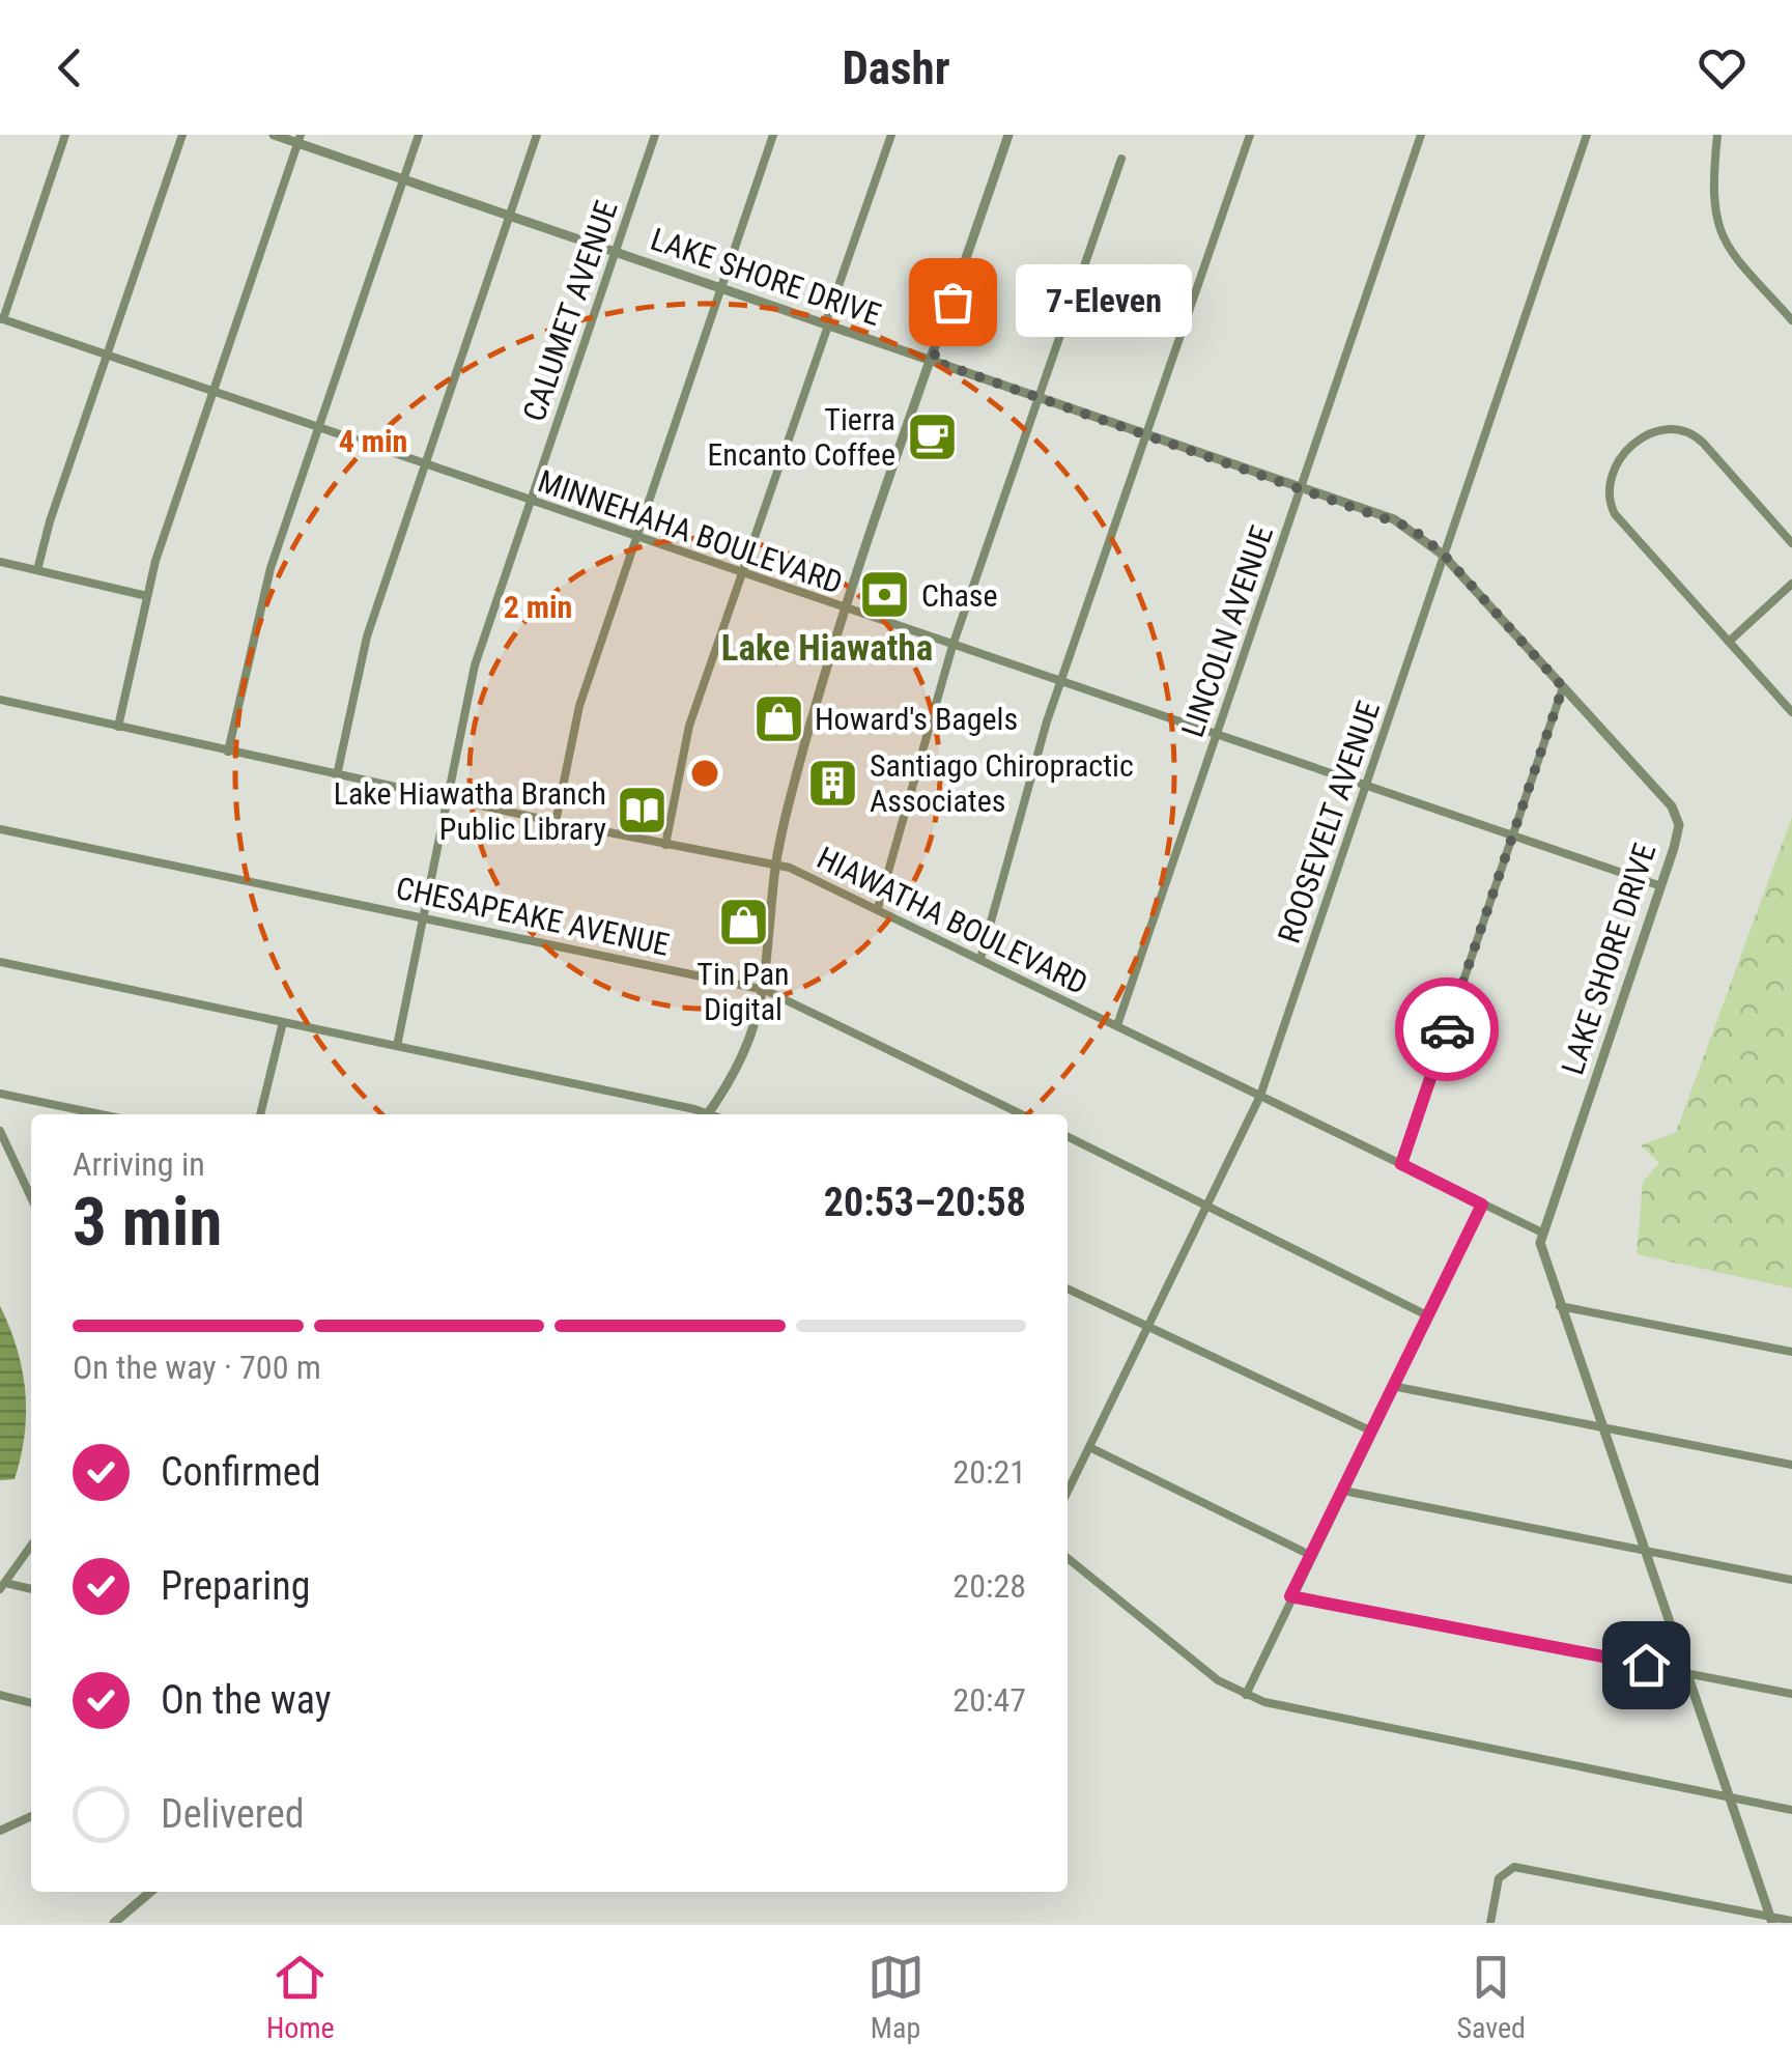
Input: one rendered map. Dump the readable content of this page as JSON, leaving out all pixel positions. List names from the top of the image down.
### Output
{
  "streets": {
    "street": [
      "LAKE SHORE DRIVE",
      "CALUMET AVENUE",
      "MINNEHAHA BOULEVARD",
      "LINCOLN AVENUE",
      "ROOSEVELT AVENUE",
      "CHESAPEAKE AVENUE",
      "HIAWATHA BOULEVARD"
    ]
  },
  "crossings": [
    ["LAKE SHORE DRIVE", "CALUMET AVENUE"],
    ["LAKE SHORE DRIVE", "MINNEHAHA BOULEVARD"],
    ["LAKE SHORE DRIVE", "LINCOLN AVENUE"],
    ["LAKE SHORE DRIVE", "ROOSEVELT AVENUE"],
    ["LAKE SHORE DRIVE", "HIAWATHA BOULEVARD"],
    ["CALUMET AVENUE", "MINNEHAHA BOULEVARD"],
    ["CALUMET AVENUE", "CHESAPEAKE AVENUE"],
    ["CALUMET AVENUE", "HIAWATHA BOULEVARD"],
    ["MINNEHAHA BOULEVARD", "LINCOLN AVENUE"],
    ["MINNEHAHA BOULEVARD", "ROOSEVELT AVENUE"],
    ["LINCOLN AVENUE", "HIAWATHA BOULEVARD"],
    ["ROOSEVELT AVENUE", "HIAWATHA BOULEVARD"]
  ],
  "districts": ["Lake Hiawatha"],
  "places": {
    "other": ["7-Eleven"],
    "cafe": ["Tierra Encanto Coffee"],
    "bank": ["Chase"],
    "shop": ["Howard's Bagels", "Tin Pan Digital"],
    "building": ["Santiago Chiropractic Associates"],
    "library": ["Lake Hiawatha Branch Public Library"]
  },
  "page": {
    "header": "Dashr",
    "bubble": "7-Eleven",
    "heading": ["3 min", "Arriving in", "20:53–20:58"],
    "bar": "On the way · 700 m",
    "list": [
      ["Confirmed", "20:21"],
      ["Preparing", "20:28"],
      ["On the way", "20:47"],
      "Delivered"
    ],
    "tabs": ["Home", "Map", "Saved"]
  },
  "rings": ["4 min", "2 min"]
}
